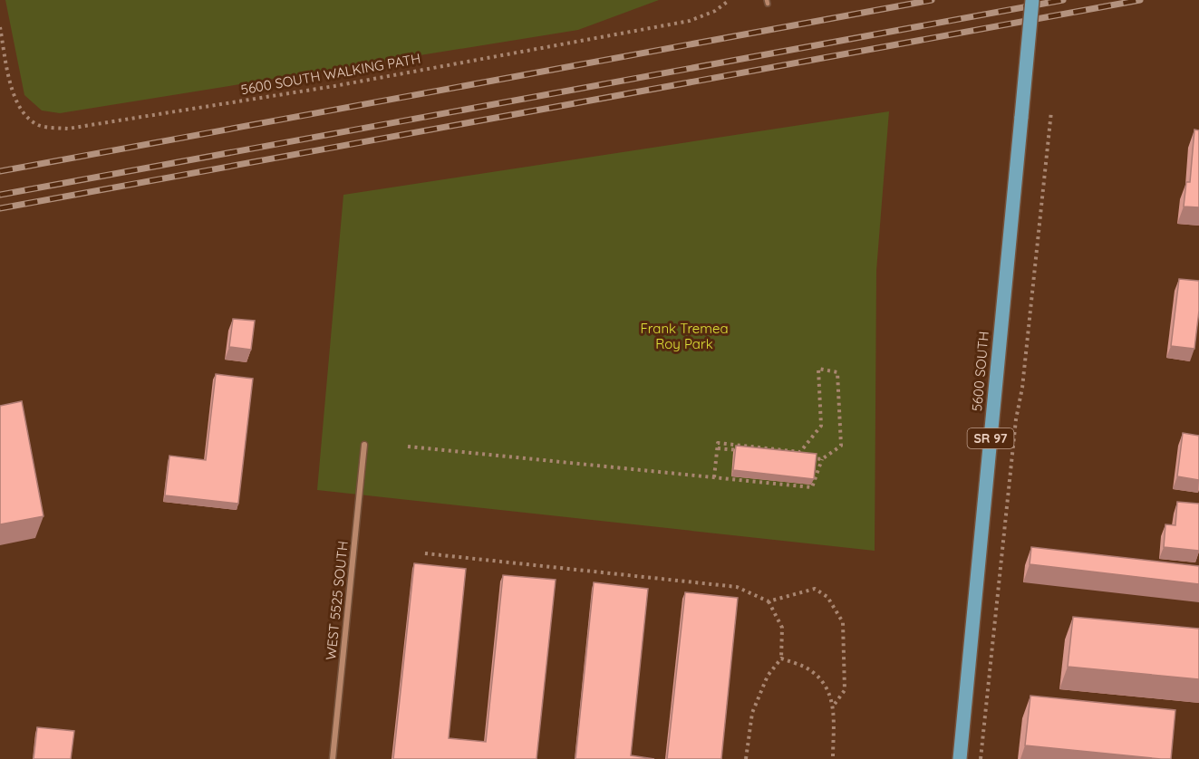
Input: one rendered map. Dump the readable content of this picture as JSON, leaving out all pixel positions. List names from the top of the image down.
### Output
{
  "streets": {
    "main road": ["5600 SOUTH", "SR 97"],
    "street": ["WEST 5525 SOUTH"],
    "path": ["5600 SOUTH WALKING PATH"]
  },
  "parks": ["Frank Tremea Roy Park"]
}
